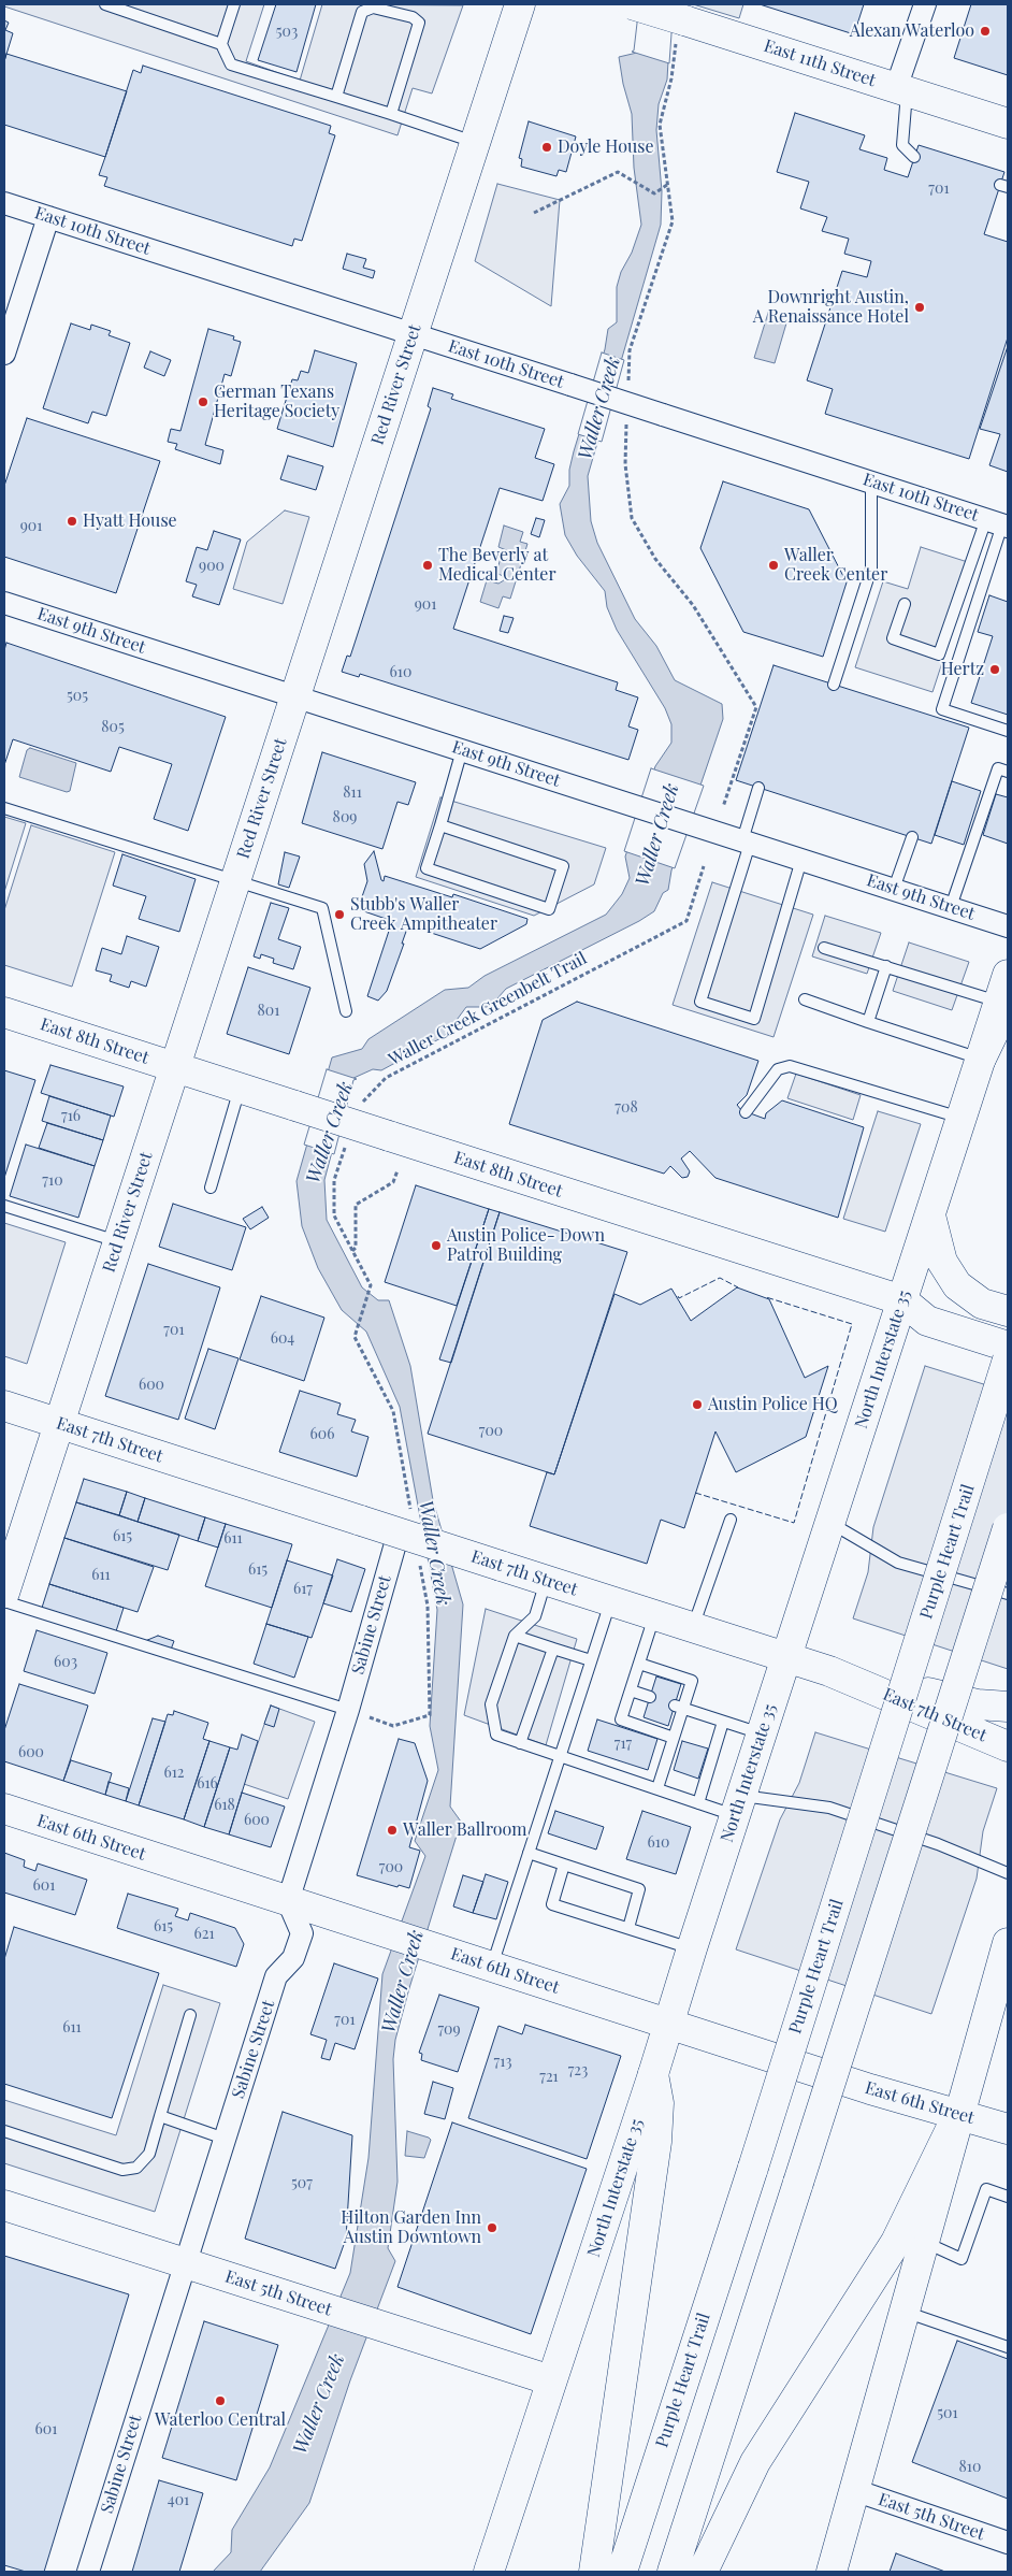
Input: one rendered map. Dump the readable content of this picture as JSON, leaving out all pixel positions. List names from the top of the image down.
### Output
{
  "streets": {
    "main road": [
      "East 11th Street",
      "Red River Street",
      "East 8th Street",
      "North Interstate 35",
      "East 7th Street",
      "Purple Heart Trail",
      "East 6th Street",
      "East 5th Street"
    ],
    "street": ["East 10th Street", "East 9th Street", "Sabine Street"],
    "path": ["Waller Creek Greenbelt Trail"]
  },
  "crossings": [
    ["East 10th Street", "Red River Street"],
    ["Red River Street", "East 9th Street"],
    ["Red River Street", "East 8th Street"],
    ["Red River Street", "East 7th Street"],
    ["East 8th Street", "North Interstate 35"],
    ["North Interstate 35", "East 7th Street"],
    ["North Interstate 35", "East 6th Street"],
    ["North Interstate 35", "East 5th Street"],
    ["East 7th Street", "Sabine Street"],
    ["Sabine Street", "East 6th Street"],
    ["Sabine Street", "East 5th Street"]
  ],
  "water": ["Waller Creek"],
  "places": [
    "Alexan Waterloo",
    "Doyle House",
    "Downright Austin, A Renaissance Hotel",
    "German Texans Heritage Society",
    "Hyatt House",
    "The Beverly at Medical Center",
    "Waller Creek Center",
    "Hertz",
    "Stubb's Waller Creek Ampitheater",
    "Austin Police- Down Patrol Building",
    "Austin Police HQ",
    "Waller Ballroom",
    "Hilton Garden Inn Austin Downtown",
    "Waterloo Central"
  ],
  "house_numbers": [
    "503",
    "701",
    "901",
    "900",
    "901",
    "610",
    "505",
    "805",
    "811",
    "809",
    "801",
    "708",
    "716",
    "710",
    "701",
    "604",
    "600",
    "700",
    "606",
    "615",
    "611",
    "615",
    "611",
    "617",
    "603",
    "717",
    "600",
    "612",
    "616",
    "618",
    "600",
    "610",
    "700",
    "601",
    "615",
    "621",
    "701",
    "611",
    "709",
    "713",
    "723",
    "721",
    "507",
    "501",
    "601",
    "810",
    "401"
  ]
}
